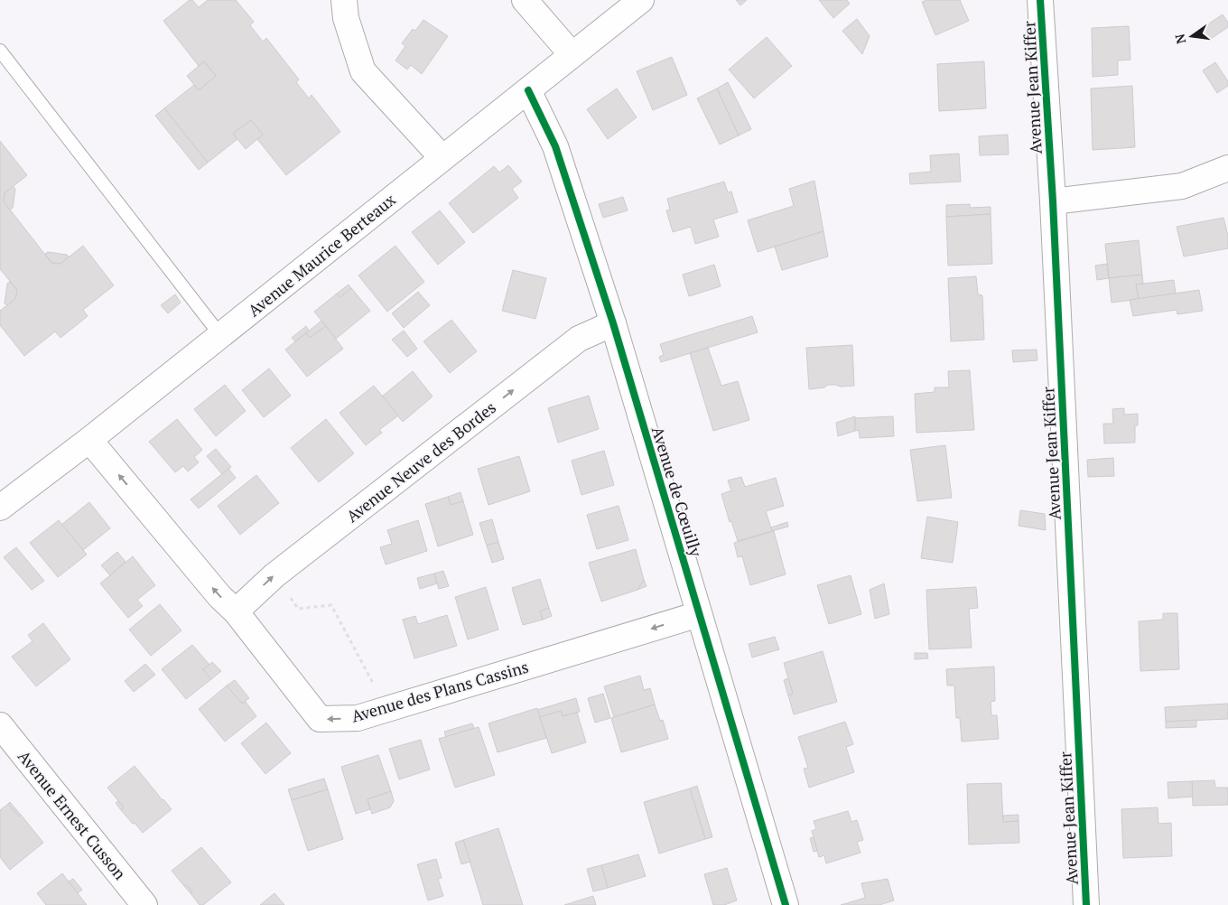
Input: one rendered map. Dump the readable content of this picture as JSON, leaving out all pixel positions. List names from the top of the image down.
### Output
{
  "streets": {
    "street": [
      "Avenue Jean Kiffer",
      "Avenue Maurice Berteaux",
      "Avenue Neuve des Bordes",
      "Avenue de Cœuilly",
      "Avenue des Plans Cassins",
      "Avenue Ernest Cusson"
    ]
  },
  "crossings": [
    ["Avenue Maurice Berteaux", "Avenue de Cœuilly"],
    ["Avenue Maurice Berteaux", "Avenue des Plans Cassins"],
    ["Avenue Neuve des Bordes", "Avenue de Cœuilly"],
    ["Avenue Neuve des Bordes", "Avenue des Plans Cassins"],
    ["Avenue de Cœuilly", "Avenue des Plans Cassins"]
  ],
  "one_way": ["Avenue Neuve des Bordes", "Avenue des Plans Cassins"],
  "north": "left"
}
